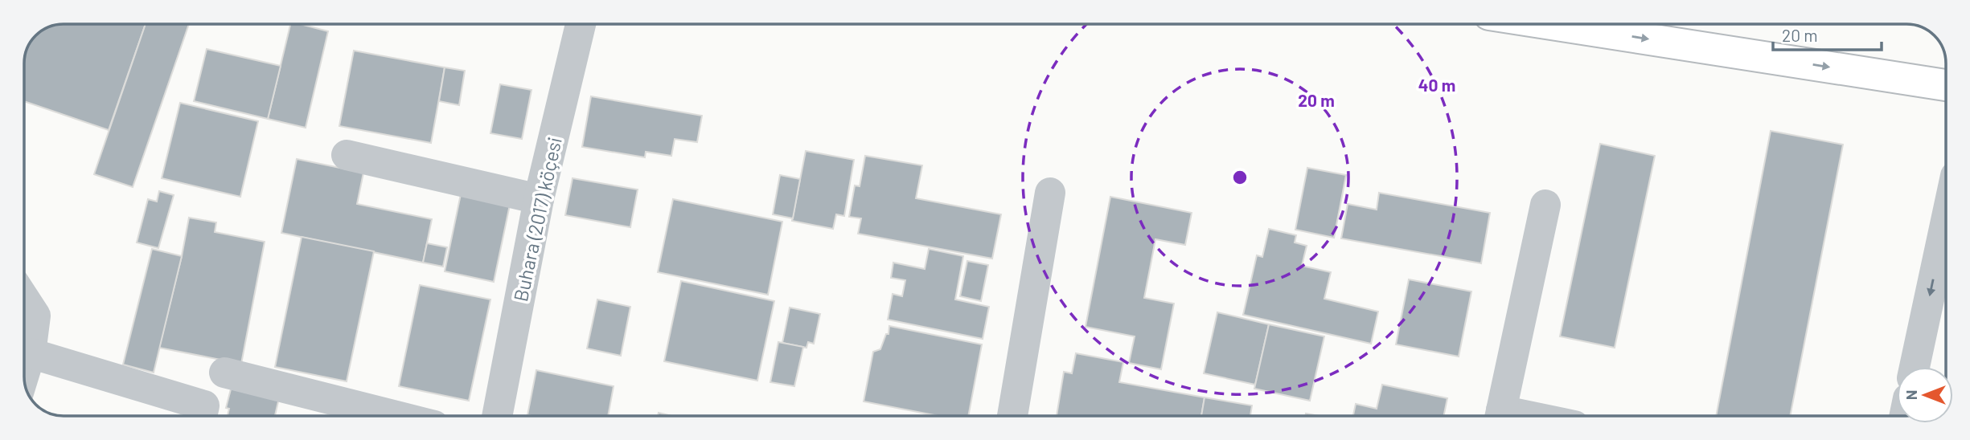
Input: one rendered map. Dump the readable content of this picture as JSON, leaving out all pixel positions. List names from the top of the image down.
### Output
{
  "streets": {
    "street": ["Buhara (2017) köçesi"]
  },
  "scale_bar": "20 m",
  "north": "left",
  "rings": ["40 m", "20 m"]
}
